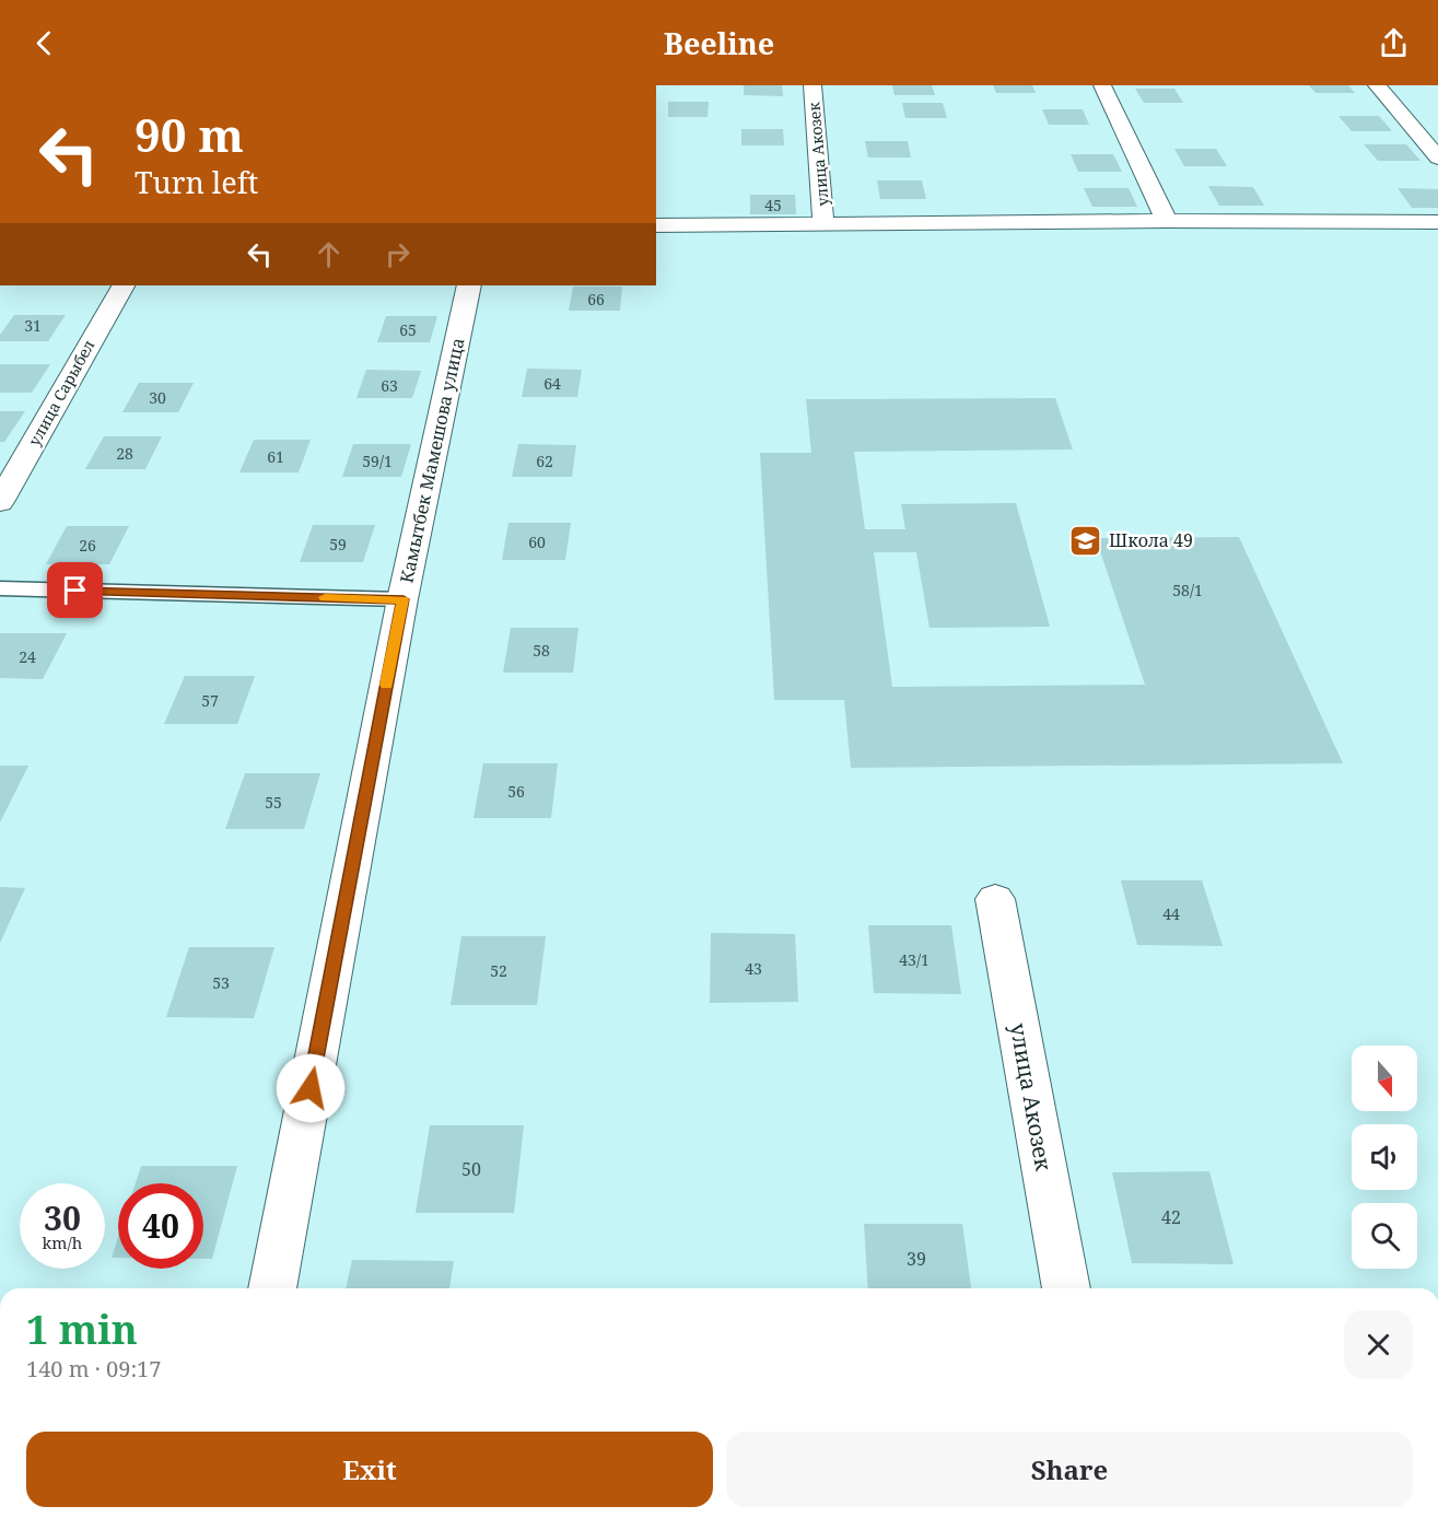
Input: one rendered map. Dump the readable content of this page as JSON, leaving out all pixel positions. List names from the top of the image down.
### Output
{
  "streets": {
    "street": ["улица Акозек", "улица Сарыбел", "Камытбек Мамешова улица"]
  },
  "places": {
    "school or university": ["Школа 49"]
  },
  "house_numbers": [
    "45",
    "66",
    "31",
    "65",
    "64",
    "63",
    "30",
    "28",
    "61",
    "59/1",
    "62",
    "60",
    "59",
    "26",
    "58/1",
    "58",
    "24",
    "57",
    "56",
    "55",
    "44",
    "43/1",
    "43",
    "52",
    "53",
    "50",
    "42",
    "39"
  ],
  "north": "bottom",
  "page": {
    "header": "Beeline",
    "turn": ["90 m", "Turn left"],
    "speed": "30 km/h",
    "limit": "40",
    "heading": ["1 min", "140 m · 09:17"],
    "buttons": ["Exit", "Share"]
  }
}
